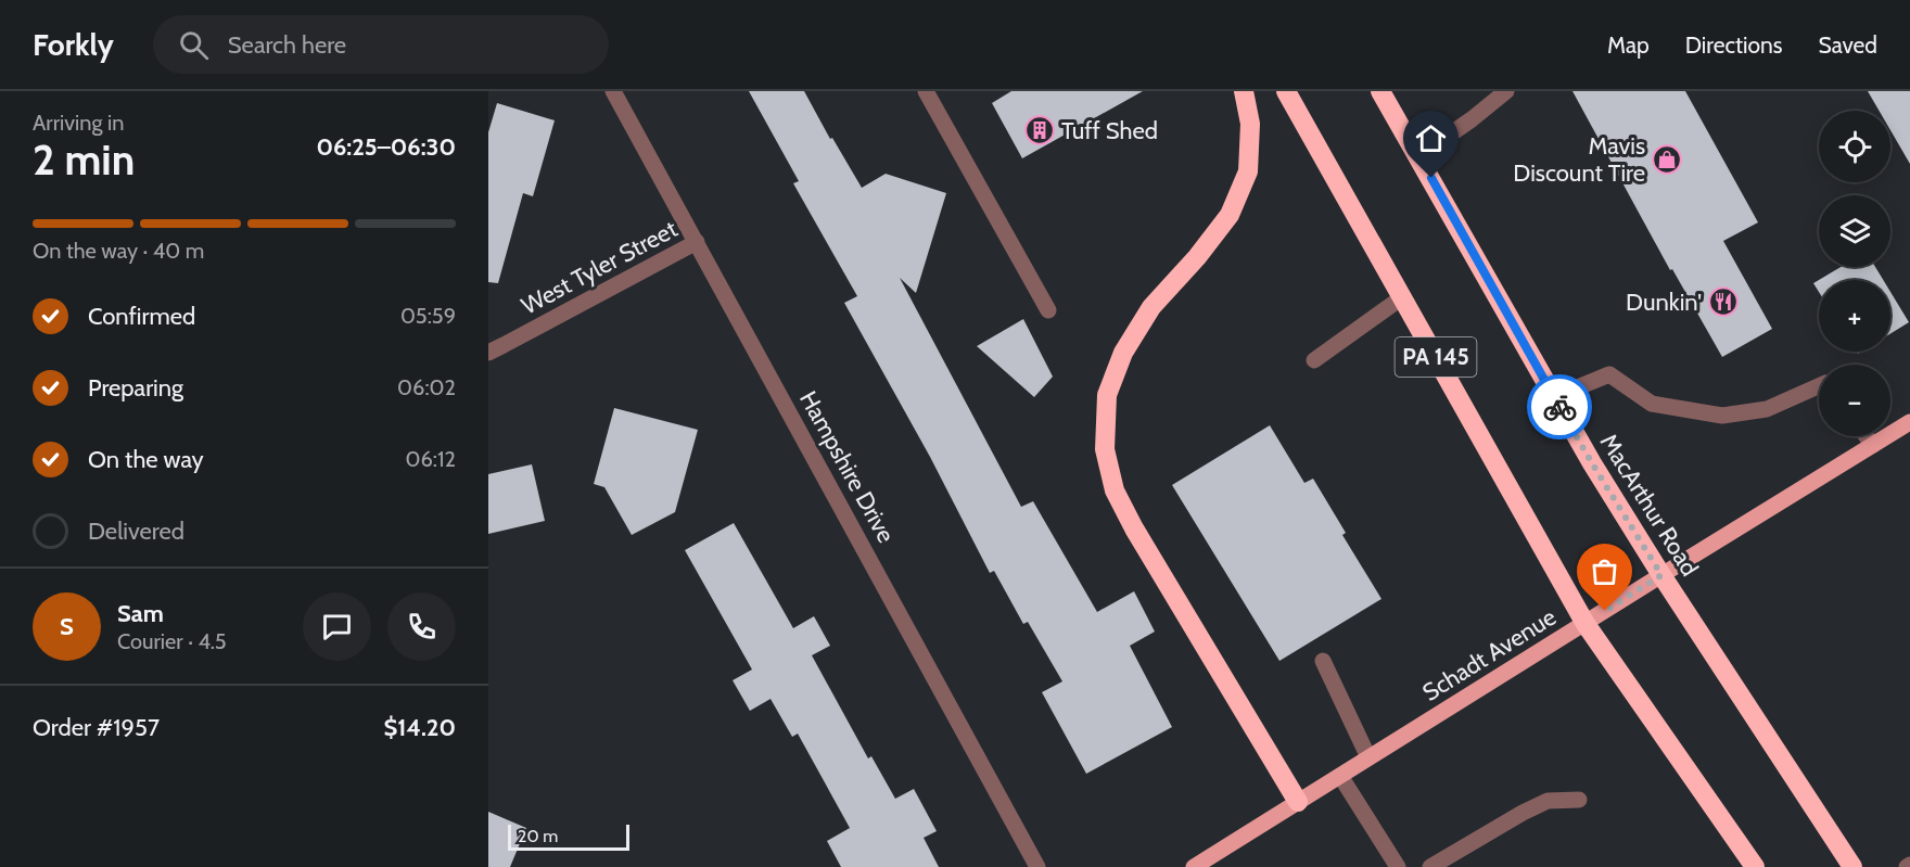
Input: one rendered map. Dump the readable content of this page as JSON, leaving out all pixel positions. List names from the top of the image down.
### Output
{
  "streets": {
    "highway": ["PA 145", "MacArthur Road"],
    "main road": ["Schadt Avenue"],
    "street": ["West Tyler Street", "Hampshire Drive"]
  },
  "crossings": [
    ["West Tyler Street", "Hampshire Drive"],
    ["PA 145", "Schadt Avenue"],
    ["MacArthur Road", "Schadt Avenue"]
  ],
  "places": {
    "building": ["Tuff Shed"],
    "shop": ["Mavis Discount Tire"],
    "restaurant": ["Dunkin'"]
  },
  "scale_bar": "20 m",
  "page": {
    "header": "Forkly",
    "search": "Search here",
    "nav": ["Map", "Directions", "Saved"],
    "heading": ["2 min", "Arriving in", "06:25–06:30"],
    "panel": [
      "Sam",
      "Courier · 4.5",
      "Order #1957",
      "$14.20"
    ],
    "map_buttons": ["+", "−"],
    "bar": "On the way · 40 m",
    "list": [
      ["Confirmed", "05:59"],
      ["Preparing", "06:02"],
      ["On the way", "06:12"],
      "Delivered"
    ],
    "round": "S",
    "scale": "20 m"
  }
}
